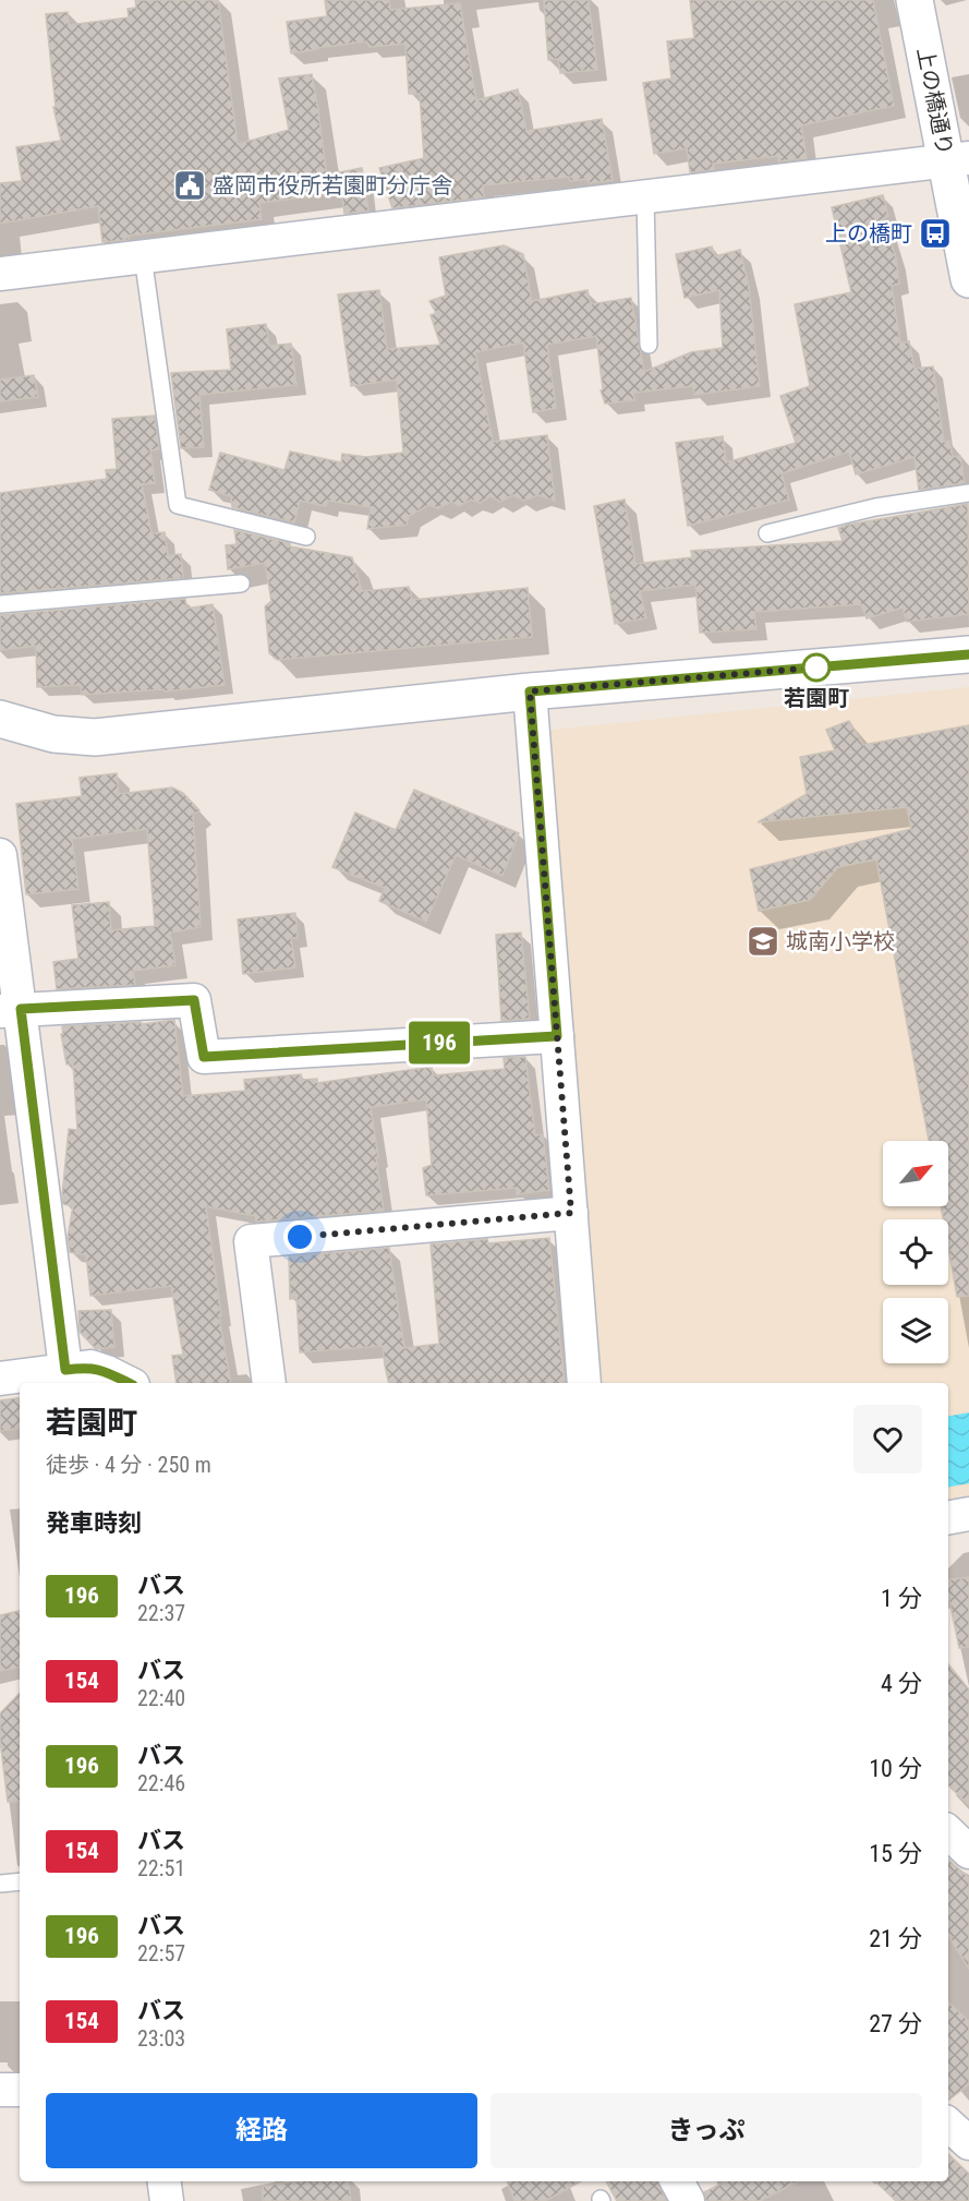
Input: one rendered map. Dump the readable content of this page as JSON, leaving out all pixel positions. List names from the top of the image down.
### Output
{
  "streets": {
    "street": ["上の橋通り"]
  },
  "places": {
    "public building": ["盛岡市役所若園町分庁舎"],
    "bus stop": ["上の橋町"],
    "other": ["若園町"],
    "school or university": ["城南小学校"]
  },
  "lines": ["bus line 196"],
  "north": "top right",
  "page": {
    "on_map": "196",
    "heading": [
      ["若園町", "徒歩 · 4 分 · 250 m"],
      "発車時刻"
    ],
    "list": [
      {
        "mark": "196",
        "name": "バス",
        "note": "22:37",
        "value": "1 分"
      },
      {
        "mark": "154",
        "name": "バス",
        "note": "22:40",
        "value": "4 分"
      },
      {
        "mark": "196",
        "name": "バス",
        "note": "22:46",
        "value": "10 分"
      },
      {
        "mark": "154",
        "name": "バス",
        "note": "22:51",
        "value": "15 分"
      },
      {
        "mark": "196",
        "name": "バス",
        "note": "22:57",
        "value": "21 分"
      },
      {
        "mark": "154",
        "name": "バス",
        "note": "23:03",
        "value": "27 分"
      }
    ],
    "buttons": ["経路", "きっぷ"]
  }
}
